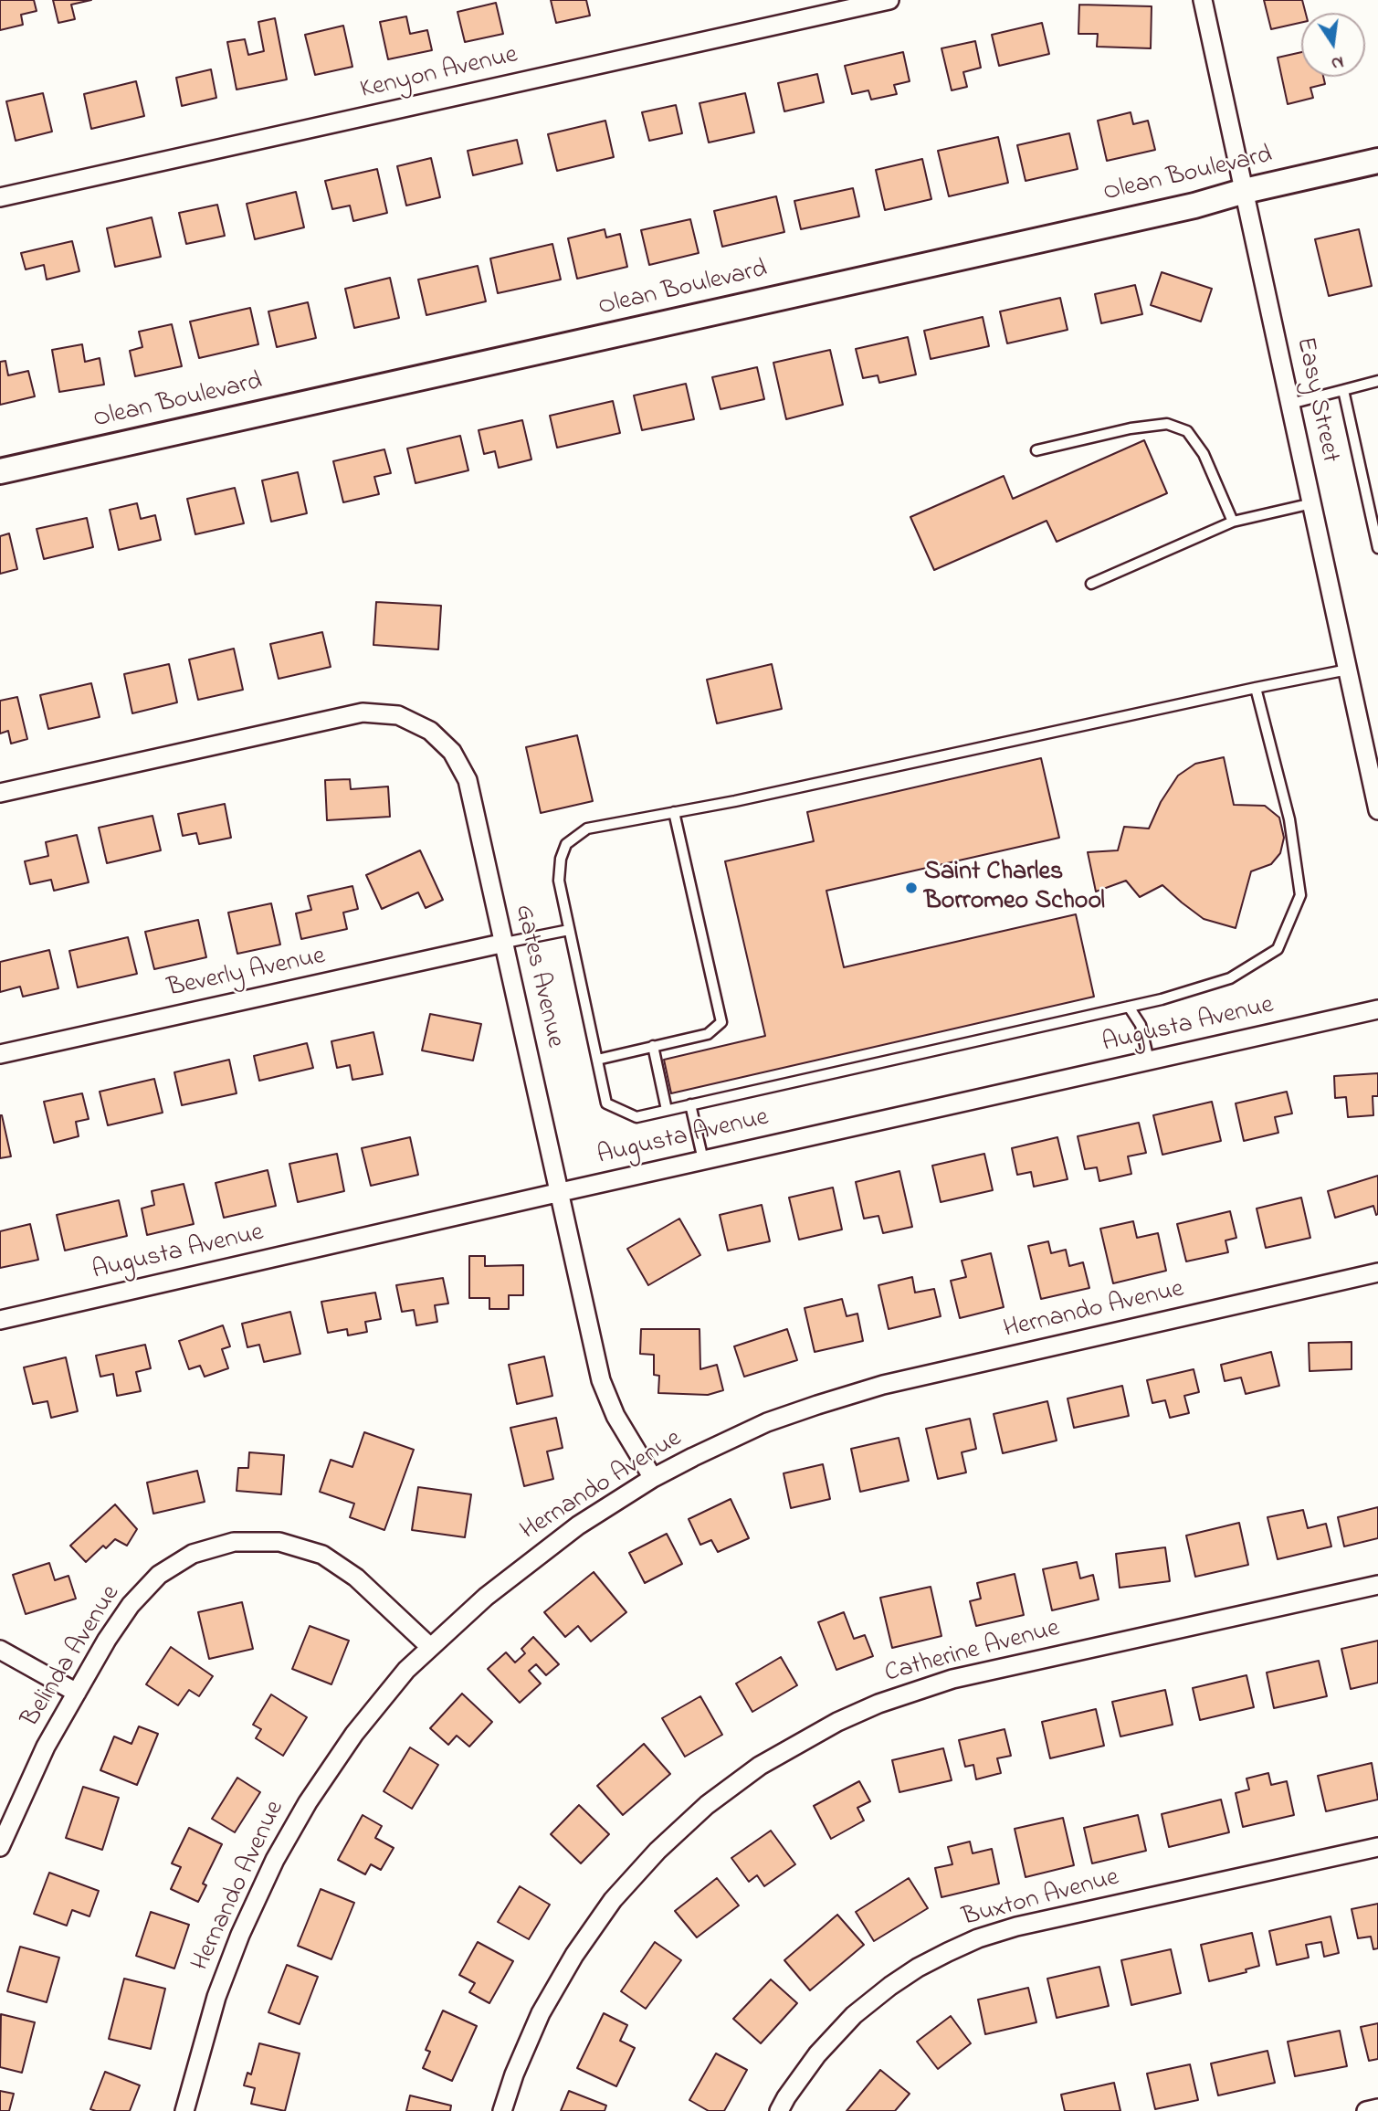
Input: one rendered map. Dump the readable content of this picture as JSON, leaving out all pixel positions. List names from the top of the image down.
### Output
{
  "streets": {
    "street": [
      "Kenyon Avenue",
      "Olean Boulevard",
      "Easy Street",
      "Beverly Avenue",
      "Gates Avenue",
      "Augusta Avenue",
      "Hernando Avenue",
      "Catherine Avenue",
      "Belinda Avenue",
      "Buxton Avenue"
    ]
  },
  "crossings": [
    ["Olean Boulevard", "Easy Street"],
    ["Beverly Avenue", "Gates Avenue"],
    ["Gates Avenue", "Augusta Avenue"],
    ["Gates Avenue", "Hernando Avenue"],
    ["Hernando Avenue", "Belinda Avenue"]
  ],
  "places": ["Saint Charles Borromeo School"],
  "north": "bottom"
}
